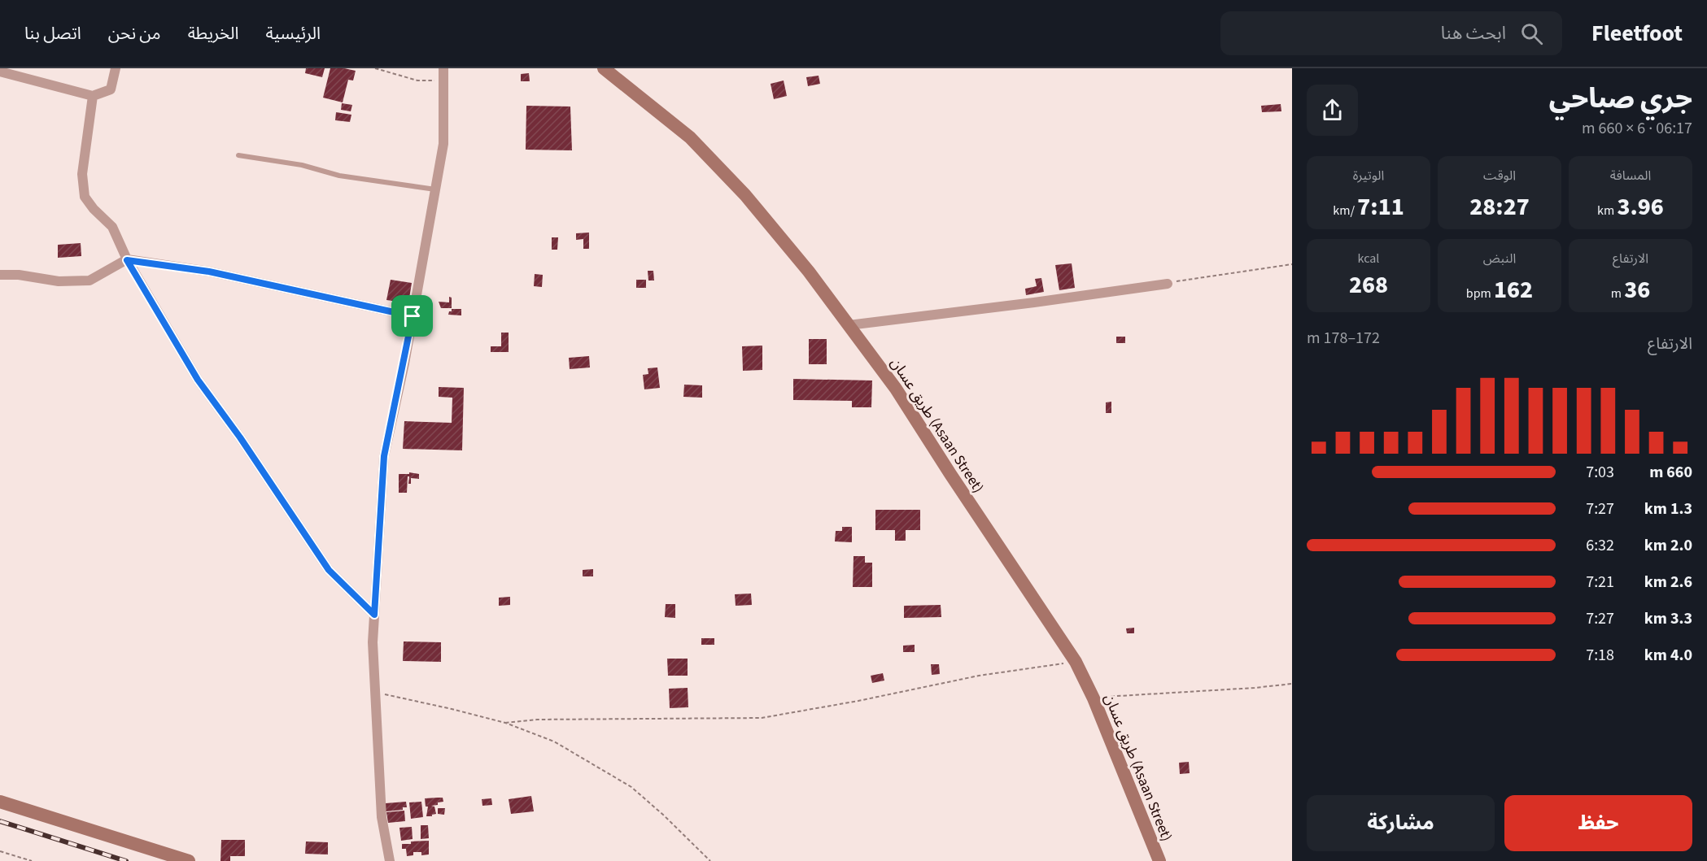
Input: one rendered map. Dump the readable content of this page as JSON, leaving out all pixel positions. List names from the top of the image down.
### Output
{
  "streets": {
    "street": ["طريق عسان (Asaan Street)"]
  },
  "page": {
    "header": "Fleetfoot",
    "search": "ابحث هنا",
    "nav": [
      "الرئيسية",
      "الخريطة",
      "من نحن",
      "اتصل بنا"
    ],
    "heading": ["جري صباحي", "06:17 · 6 × 660 m"],
    "stats": [
      ["المسافة", "3.96 km"],
      ["الوقت", "28:27"],
      ["الوتيرة", "7:11 /km"],
      ["الارتفاع", "36 m"],
      ["النبض", "162 bpm"],
      ["kcal", "268"]
    ],
    "chart": ["الارتفاع", "172–178 m"],
    "list": [
      {
        "name": "660 m",
        "note": "7:03"
      },
      {
        "name": "1.3 km",
        "note": "7:27"
      },
      {
        "name": "2.0 km",
        "note": "6:32"
      },
      {
        "name": "2.6 km",
        "note": "7:21"
      },
      {
        "name": "3.3 km",
        "note": "7:27"
      },
      {
        "name": "4.0 km",
        "note": "7:18"
      }
    ],
    "buttons": ["حفظ", "مشاركة"]
  }
}
